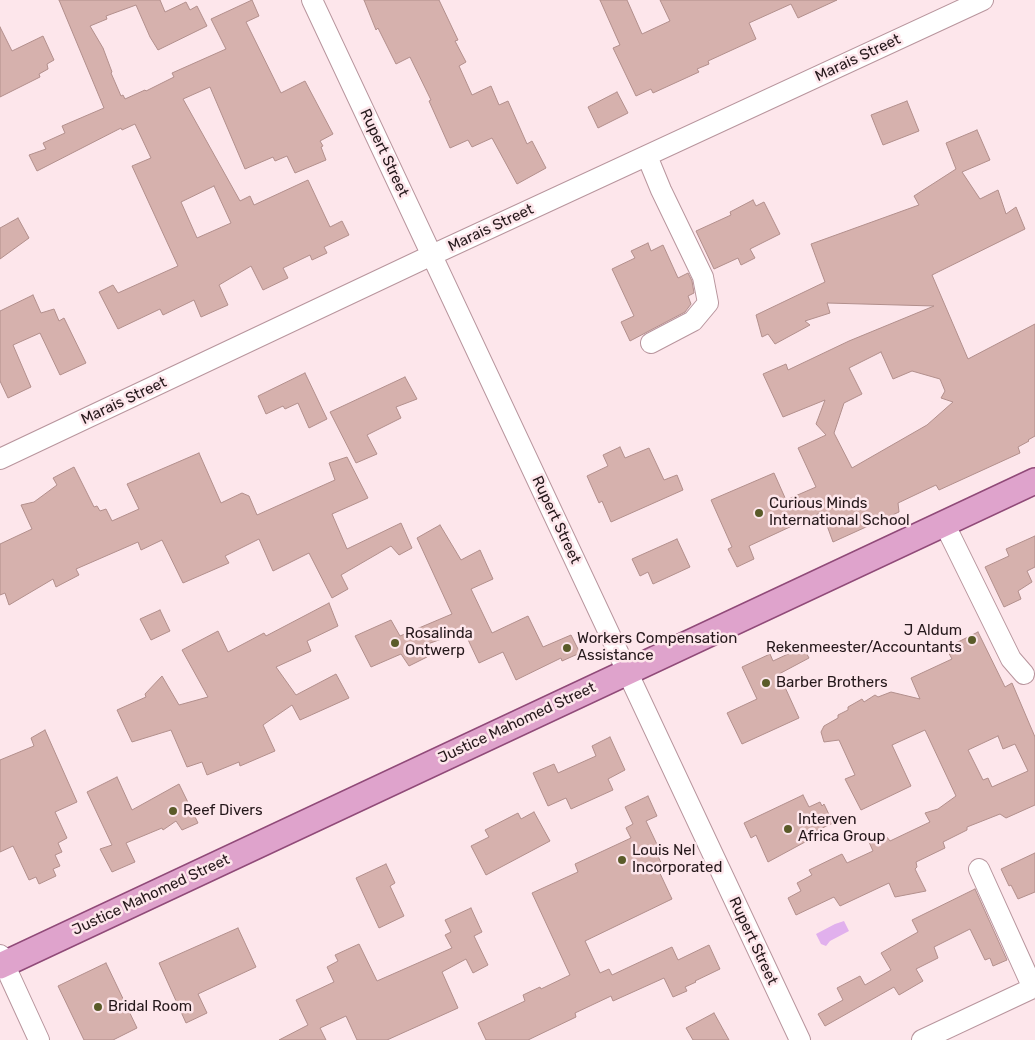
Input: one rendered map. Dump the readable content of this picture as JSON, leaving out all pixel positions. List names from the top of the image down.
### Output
{
  "streets": {
    "main road": ["Justice Mahomed Street"],
    "street": ["Marais Street", "Rupert Street"]
  },
  "crossings": [
    ["Marais Street", "Rupert Street"],
    ["Rupert Street", "Justice Mahomed Street"]
  ],
  "places": [
    "Curious Minds International School",
    "J Aldum Rekenmeester/Accountants",
    "Rosalinda Ontwerp",
    "Workers Compensation Assistance",
    "Barber Brothers",
    "Reef Divers",
    "Interven Africa Group",
    "Louis Nel Incorporated",
    "Bridal Room"
  ]
}
